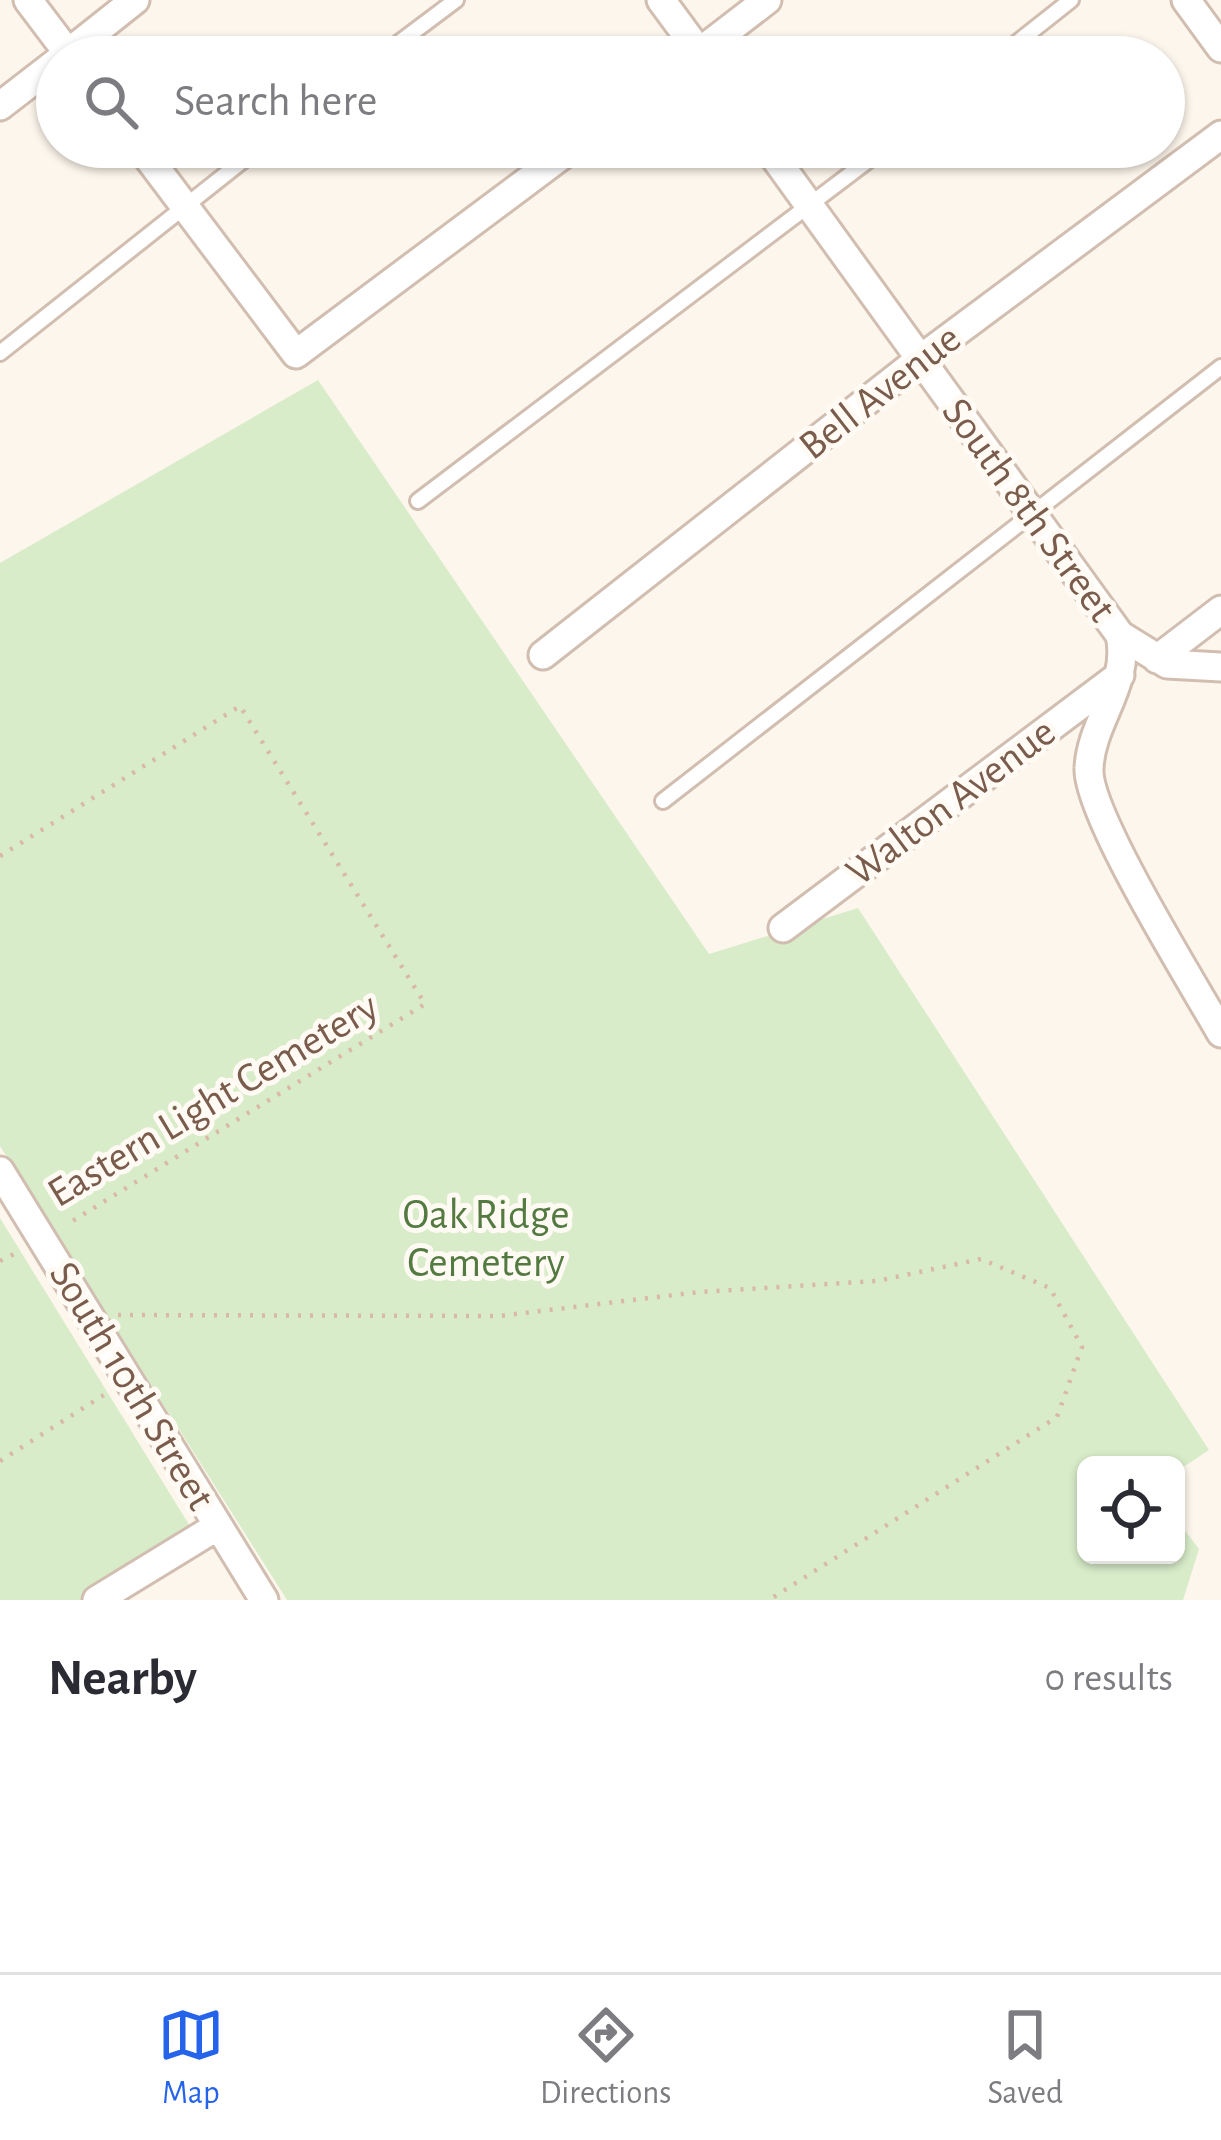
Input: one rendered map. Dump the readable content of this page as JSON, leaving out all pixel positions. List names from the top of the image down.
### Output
{
  "streets": {
    "street": [
      "Bell Avenue",
      "South 8th Street",
      "Walton Avenue",
      "South 10th Street"
    ],
    "path": ["Eastern Light Cemetery"]
  },
  "crossings": [
    ["Bell Avenue", "South 8th Street"],
    ["South 8th Street", "Walton Avenue"],
    ["Eastern Light Cemetery", "South 10th Street"]
  ],
  "parks": ["Oak Ridge Cemetery"],
  "page": {
    "search": "Search here",
    "heading": ["Nearby", "0 results"],
    "nav": ["Map", "Directions", "Saved"]
  }
}
